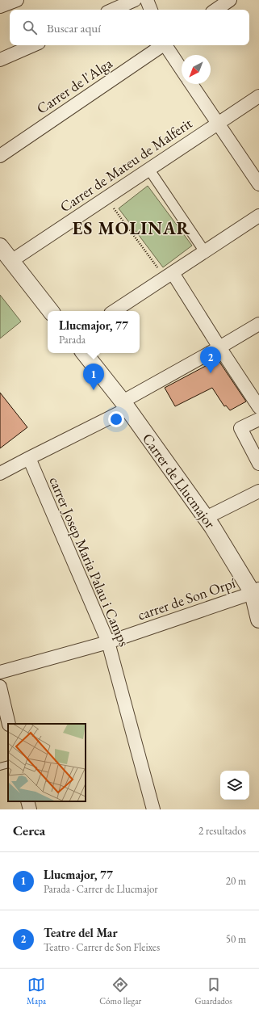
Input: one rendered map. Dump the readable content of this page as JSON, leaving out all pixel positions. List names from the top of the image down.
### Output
{
  "streets": {
    "street": [
      "Carrer de l'Alga",
      "Carrer de Mateu de Malferit",
      "Carrer de Llucmajor",
      "carrer Josep Maria Palau i Camps",
      "carrer de Son Orpí"
    ]
  },
  "crossings": [
    ["Carrer de Llucmajor", "carrer de Son Orpí"],
    ["carrer Josep Maria Palau i Camps", "carrer de Son Orpí"]
  ],
  "districts": ["ES MOLINAR"],
  "north": "bottom left",
  "page": {
    "search": "Buscar aquí",
    "popup": ["Llucmajor, 77", "Parada"],
    "pins": ["2", "1"],
    "heading": ["Cerca", "2 resultados"],
    "list": [
      {
        "mark": "1",
        "name": "Llucmajor, 77",
        "note": "Parada · Carrer de Llucmajor",
        "value": "20 m"
      },
      {
        "mark": "2",
        "name": "Teatre del Mar",
        "note": "Teatro · Carrer de Son Fleixes",
        "value": "50 m"
      }
    ],
    "nav": ["Mapa", "Cómo llegar", "Guardados"]
  }
}
